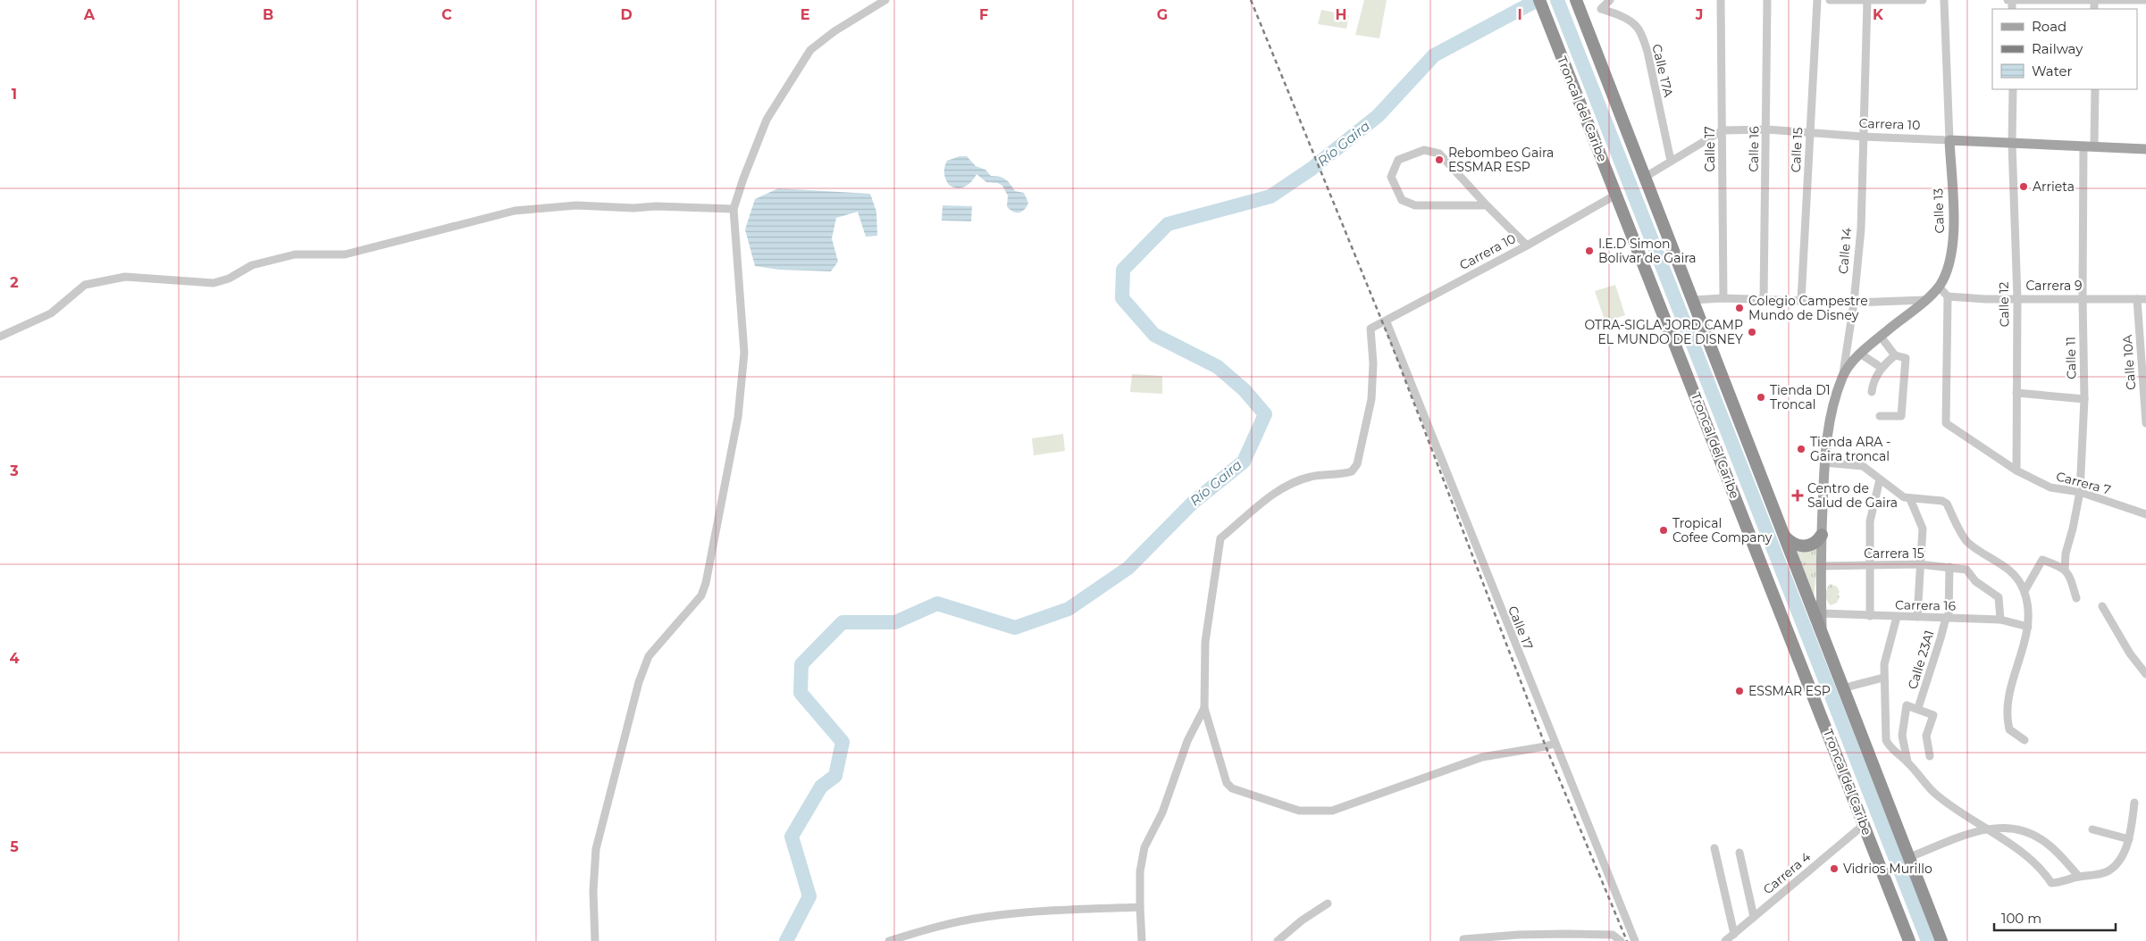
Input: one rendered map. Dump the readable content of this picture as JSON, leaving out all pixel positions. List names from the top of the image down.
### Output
{
  "streets": {
    "highway": ["Troncal del Caribe"],
    "main road": ["Carrera 10", "Calle 13", "Calle 14"],
    "street": [
      "Calle 17A",
      "Calle 17",
      "Calle 16",
      "Calle 15",
      "Carrera 9",
      "Calle 12",
      "Calle 11",
      "Calle 10A",
      "Carrera 7",
      "Carrera 15",
      "Carrera 16",
      "Calle 23A1",
      "Carrera 4"
    ]
  },
  "crossings": [
    ["Calle 17A", "Carrera 10"],
    ["Troncal del Caribe", "Carrera 10"],
    ["Troncal del Caribe", "Carrera 4"],
    ["Carrera 10", "Calle 17"],
    ["Carrera 10", "Calle 16"],
    ["Carrera 10", "Calle 15"],
    ["Carrera 10", "Calle 13"],
    ["Carrera 10", "Calle 14"],
    ["Carrera 10", "Calle 12"],
    ["Carrera 10", "Calle 11"],
    ["Calle 13", "Calle 14"],
    ["Calle 14", "Carrera 15"],
    ["Calle 14", "Carrera 16"],
    ["Carrera 9", "Calle 12"],
    ["Carrera 9", "Calle 11"],
    ["Carrera 9", "Calle 10A"],
    ["Calle 12", "Carrera 7"],
    ["Calle 11", "Carrera 7"],
    ["Carrera 15", "Carrera 16"],
    ["Carrera 15", "Calle 23A1"],
    ["Carrera 16", "Calle 23A1"]
  ],
  "water": ["Río Gaira"],
  "places": {
    "other": [
      "Rebombeo Gaira ESSMAR ESP",
      "Arrieta",
      "I.E.D Simon Bolivar de Gaira",
      "Colegio Campestre Mundo de Disney",
      "OTRA-SIGLA JORD CAMP EL MUNDO DE DISNEY",
      "Tienda D1 Troncal",
      "Tienda ARA - Gaira troncal",
      "Tropical Cofee Company",
      "ESSMAR ESP",
      "Vidrios Murillo"
    ],
    "health": ["Centro de Salud de Gaira"]
  },
  "legend": ["Road", "Railway", "Water"],
  "scale_bar": "100 m",
  "grid": {
    "columns": [
      "A",
      "B",
      "C",
      "D",
      "E",
      "F",
      "G",
      "H",
      "I",
      "J",
      "K"
    ],
    "rows": [
      "1",
      "2",
      "3",
      "4",
      "5"
    ]
  }
}
